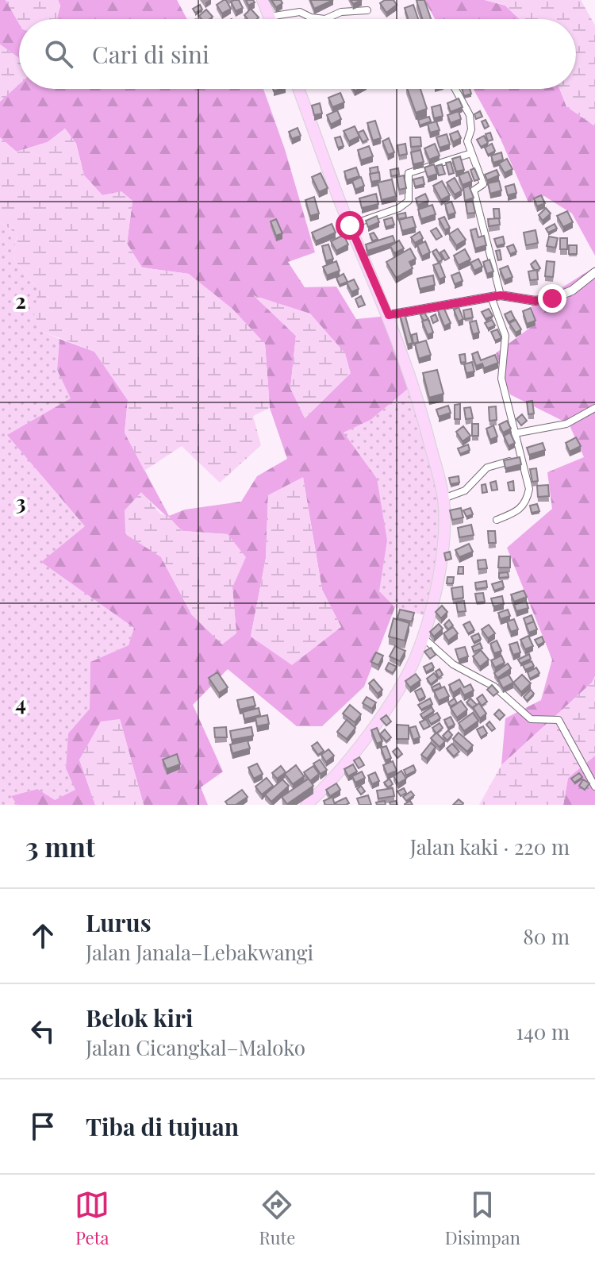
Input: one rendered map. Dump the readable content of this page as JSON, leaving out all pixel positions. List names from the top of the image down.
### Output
{
  "page": {
    "search": "Cari di sini",
    "heading": ["3 mnt", "Jalan kaki · 220 m"],
    "list": [
      ["Lurus", "Jalan Janala–Lebakwangi", "80 m"],
      ["Belok kiri", "Jalan Cicangkal–Maloko", "140 m"],
      "Tiba di tujuan"
    ],
    "nav": ["Peta", "Rute", "Disimpan"]
  },
  "grid": {
    "rows": ["2", "3", "4"]
  }
}
